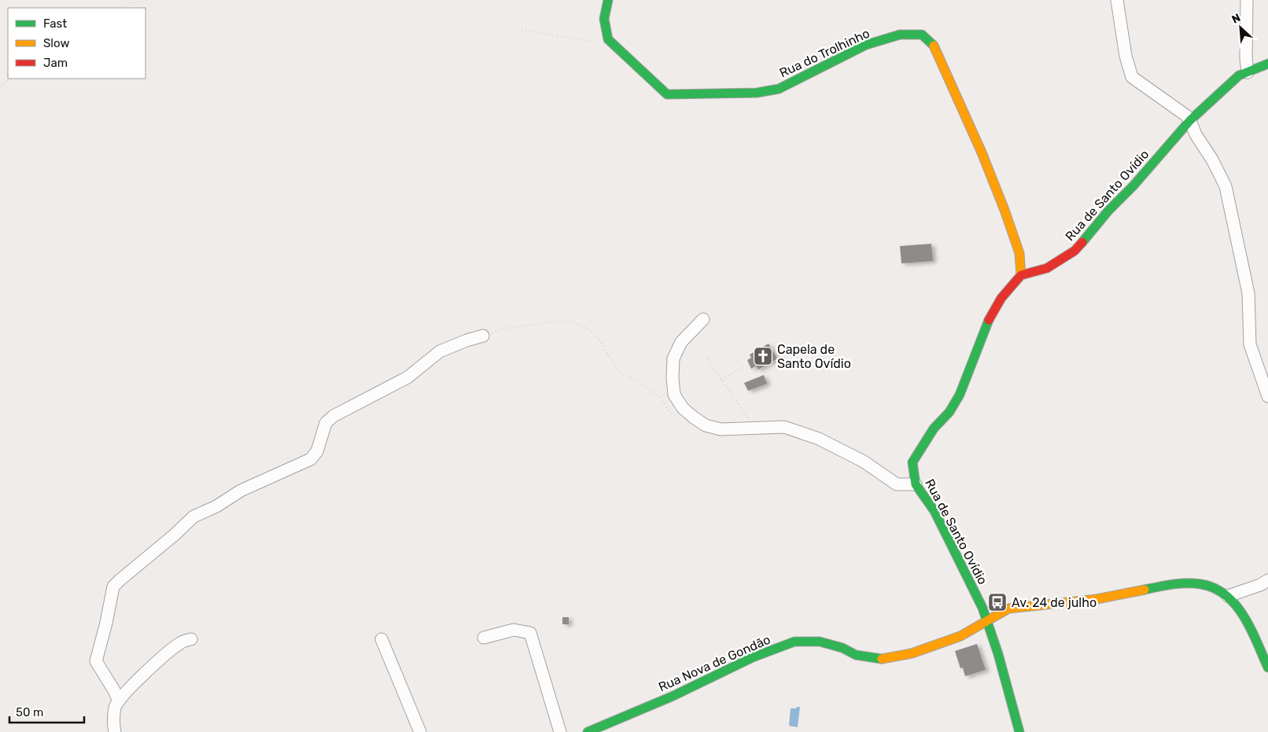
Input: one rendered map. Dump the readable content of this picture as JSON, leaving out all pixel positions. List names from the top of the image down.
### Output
{
  "streets": {
    "street": ["Rua do Trolhinho", "Rua de Santo Ovídio", "Rua Nova de Gondão"]
  },
  "crossings": [
    ["Rua do Trolhinho", "Rua de Santo Ovídio"],
    ["Rua de Santo Ovídio", "Rua Nova de Gondão"]
  ],
  "places": {
    "church": ["Capela de Santo Ovídio"],
    "bus stop": ["Av. 24 de julho"]
  },
  "legend": ["Fast", "Slow", "Jam"],
  "scale_bar": "50 m",
  "north": "top left"
}
